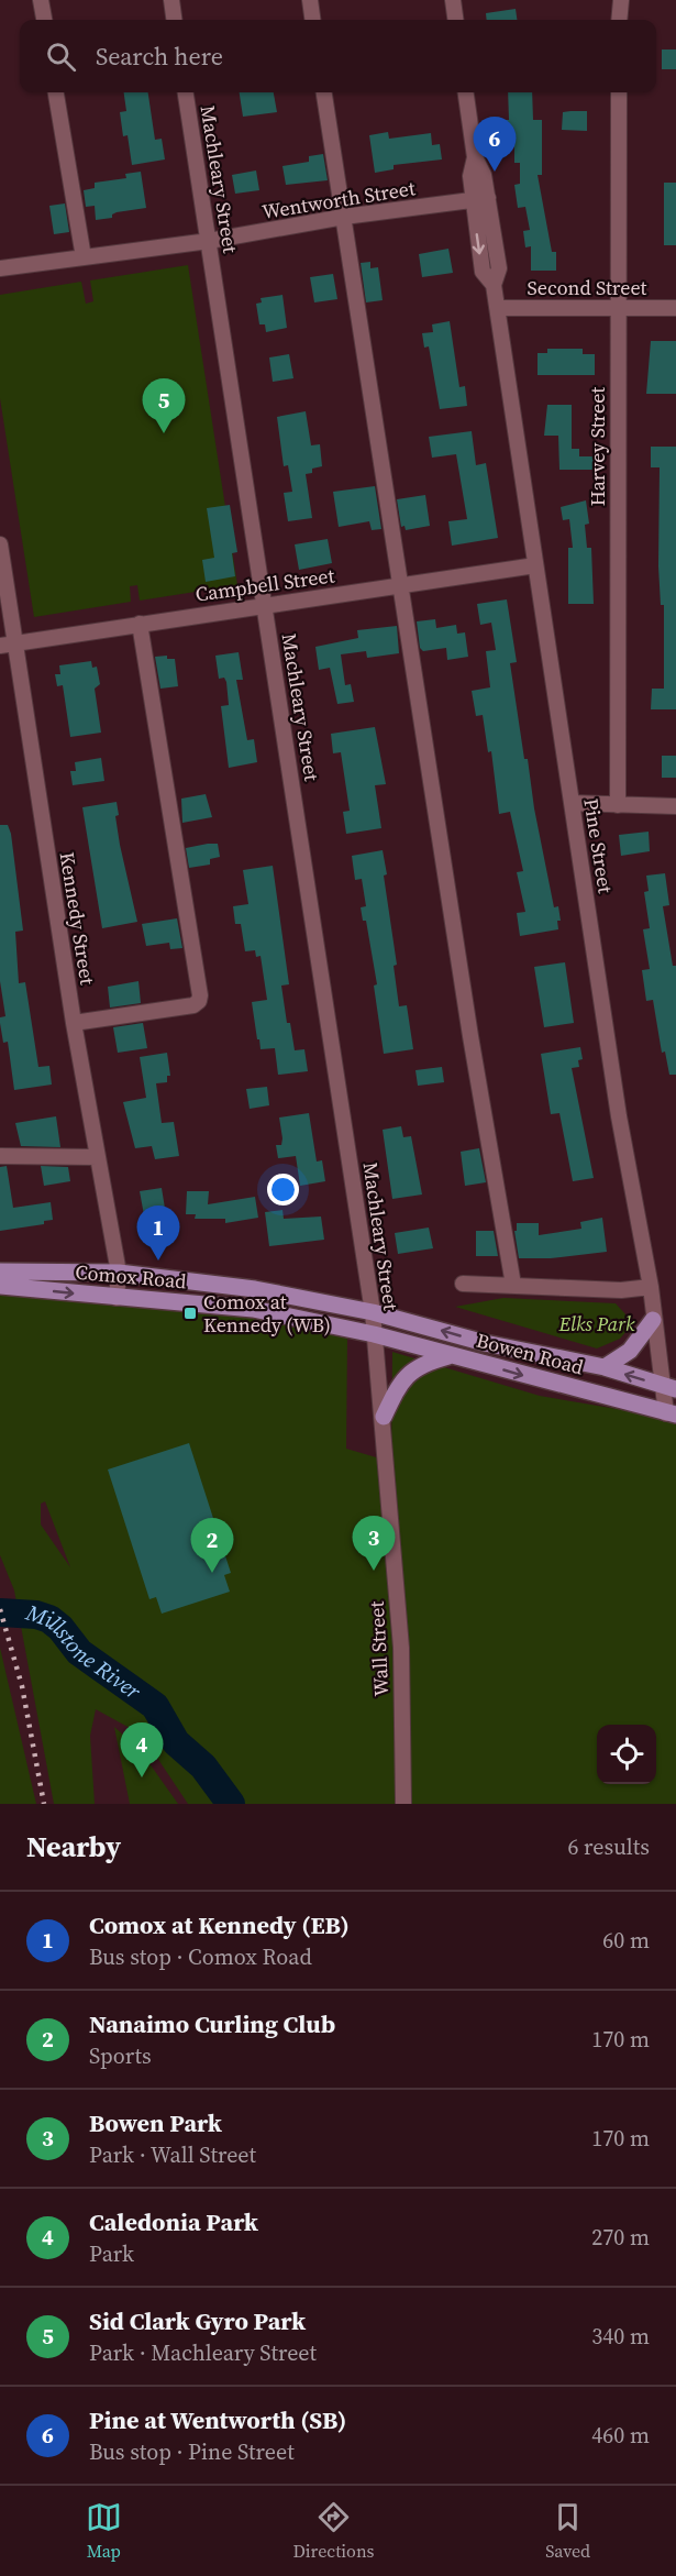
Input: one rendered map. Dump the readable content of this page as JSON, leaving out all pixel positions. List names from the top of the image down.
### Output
{
  "streets": {
    "main road": ["Comox Road", "Bowen Road"],
    "street": [
      "Machleary Street",
      "Wentworth Street",
      "Second Street",
      "Harvey Street",
      "Campbell Street",
      "Pine Street",
      "Kennedy Street",
      "Wall Street"
    ]
  },
  "crossings": [
    ["Machleary Street", "Wentworth Street"],
    ["Machleary Street", "Campbell Street"],
    ["Machleary Street", "Comox Road"],
    ["Machleary Street", "Bowen Road"],
    ["Machleary Street", "Wall Street"],
    ["Wentworth Street", "Pine Street"],
    ["Second Street", "Harvey Street"],
    ["Second Street", "Pine Street"],
    ["Campbell Street", "Pine Street"],
    ["Campbell Street", "Kennedy Street"],
    ["Pine Street", "Bowen Road"],
    ["Kennedy Street", "Comox Road"],
    ["Comox Road", "Bowen Road"],
    ["Comox Road", "Wall Street"],
    ["Bowen Road", "Wall Street"]
  ],
  "water": ["Millstone River"],
  "parks": ["Elks Park"],
  "places": {
    "transit": ["Comox at Kennedy (WB)"]
  },
  "page": {
    "search": "Search here",
    "pins": [
      "6",
      "5",
      "1",
      "3",
      "2",
      "4"
    ],
    "heading": ["Nearby", "6 results"],
    "list": [
      {
        "mark": "1",
        "name": "Comox at Kennedy (EB)",
        "note": "Bus stop · Comox Road",
        "value": "60 m"
      },
      {
        "mark": "2",
        "name": "Nanaimo Curling Club",
        "note": "Sports",
        "value": "170 m"
      },
      {
        "mark": "3",
        "name": "Bowen Park",
        "note": "Park · Wall Street",
        "value": "170 m"
      },
      {
        "mark": "4",
        "name": "Caledonia Park",
        "note": "Park",
        "value": "270 m"
      },
      {
        "mark": "5",
        "name": "Sid Clark Gyro Park",
        "note": "Park · Machleary Street",
        "value": "340 m"
      },
      {
        "mark": "6",
        "name": "Pine at Wentworth (SB)",
        "note": "Bus stop · Pine Street",
        "value": "460 m"
      }
    ],
    "nav": ["Map", "Directions", "Saved"]
  }
}
